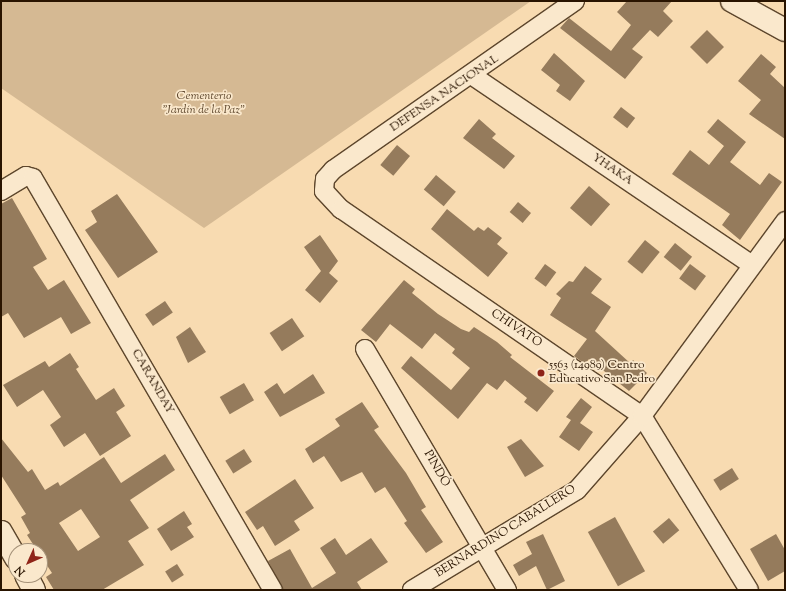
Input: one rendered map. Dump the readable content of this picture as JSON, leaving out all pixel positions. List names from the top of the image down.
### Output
{
  "streets": {
    "street": [
      "DEFENSA NACIONAL",
      "YHAKA",
      "CHIVATO",
      "CARANDAY",
      "PINDÓ",
      "BERNARDINO CABALLERO"
    ]
  },
  "crossings": [
    ["DEFENSA NACIONAL", "YHAKA"],
    ["DEFENSA NACIONAL", "CHIVATO"],
    ["YHAKA", "BERNARDINO CABALLERO"],
    ["CHIVATO", "BERNARDINO CABALLERO"],
    ["PINDÓ", "BERNARDINO CABALLERO"]
  ],
  "parks": ["Cementerio \"Jardín de la Paz\""],
  "places": ["5563 (14989) Centro Educativo San Pedro"],
  "north": "bottom left"
}
